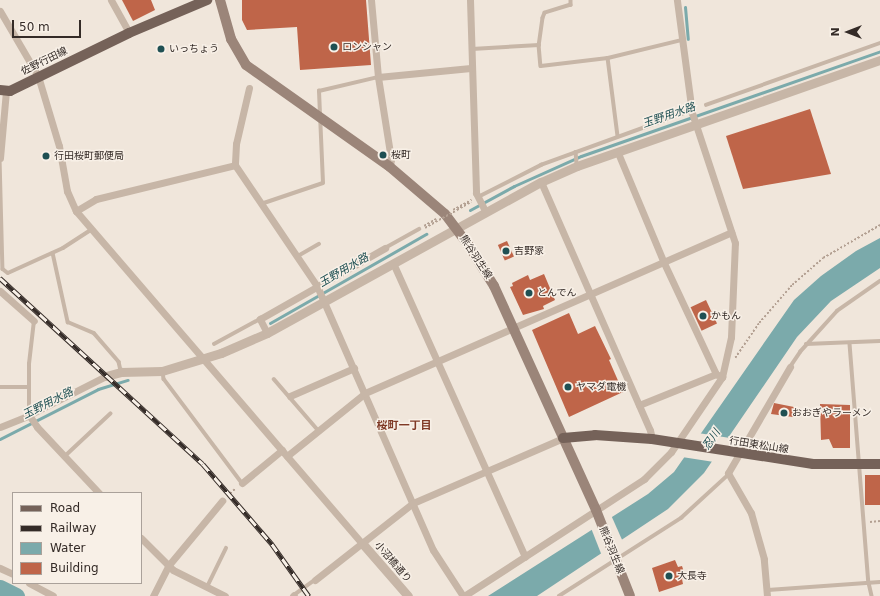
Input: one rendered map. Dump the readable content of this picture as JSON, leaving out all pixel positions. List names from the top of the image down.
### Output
{
  "streets": {
    "main road": ["佐野行田線", "熊谷羽生線", "行田東松山線"],
    "street": ["小沼橋通り"]
  },
  "crossings": [
    ["熊谷羽生線", "行田東松山線"]
  ],
  "districts": ["桜町一丁目"],
  "water": ["玉野用水路", "忍川"],
  "places": [
    "ロンシャン",
    "いっちょう",
    "桜町",
    "行田桜町郵便局",
    "吉野家",
    "とんでん",
    "かもん",
    "ヤマダ電機",
    "おおぎやラーメン",
    "大長寺"
  ],
  "legend": [
    "Road",
    "Railway",
    "Water",
    "Building"
  ],
  "scale_bar": "50 m",
  "north": "left"
}
